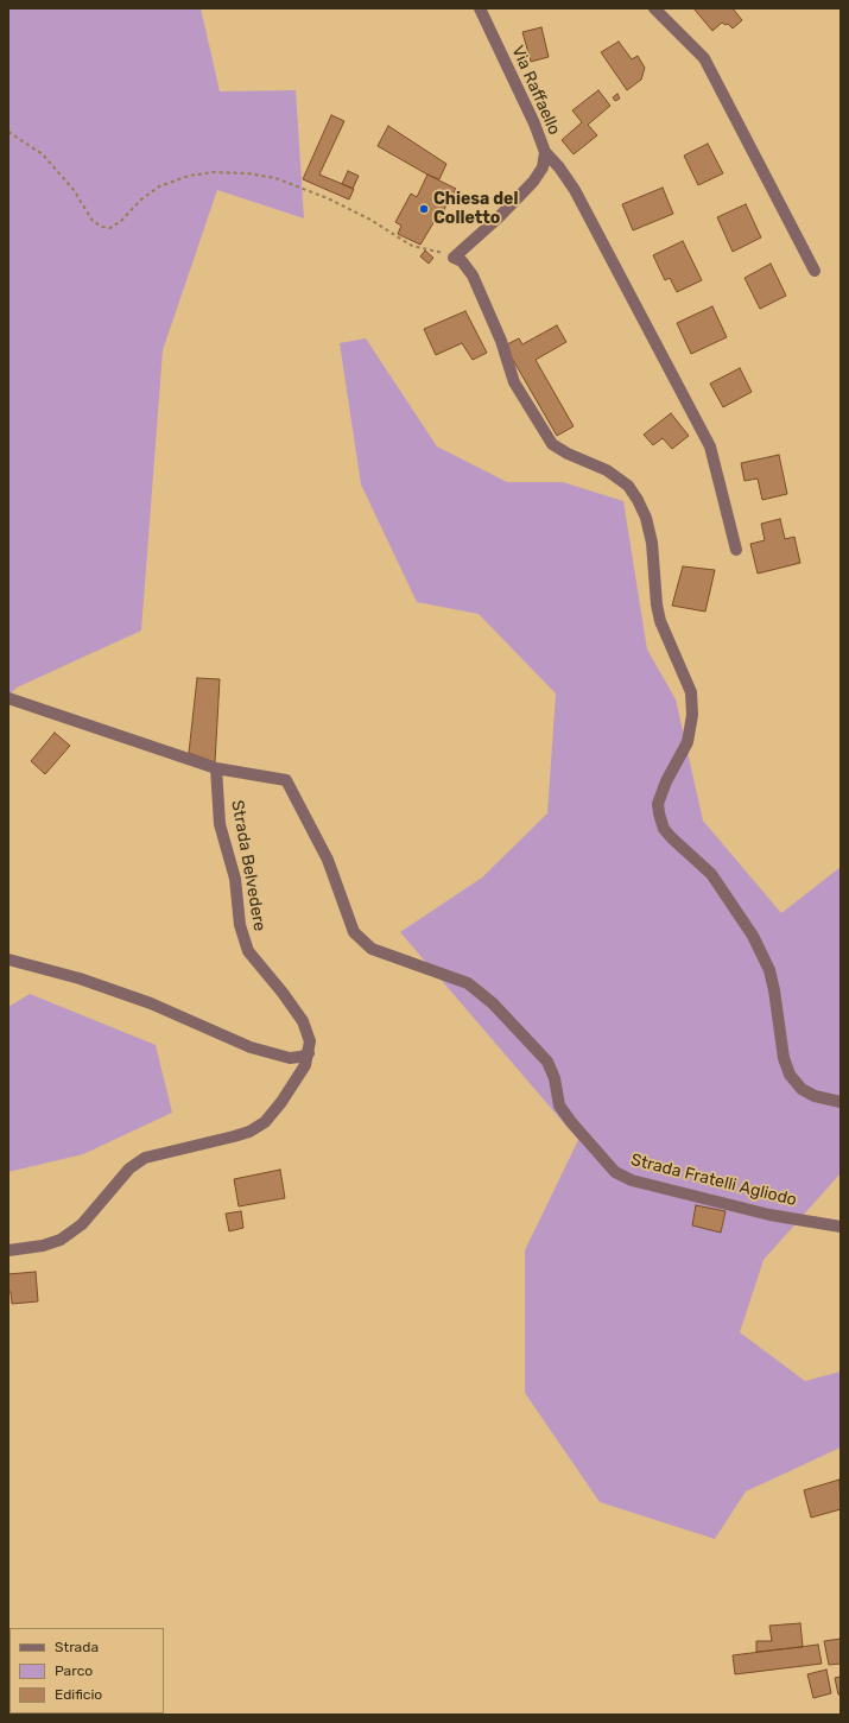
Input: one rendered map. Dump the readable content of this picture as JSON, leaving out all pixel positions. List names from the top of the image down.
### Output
{
  "streets": {
    "street": ["Via Raffaello", "Strada Belvedere", "Strada Fratelli Agliodo"]
  },
  "crossings": [
    ["Strada Belvedere", "Strada Fratelli Agliodo"]
  ],
  "places": ["Chiesa del Colletto"],
  "legend": ["Strada", "Parco", "Edificio"]
}
